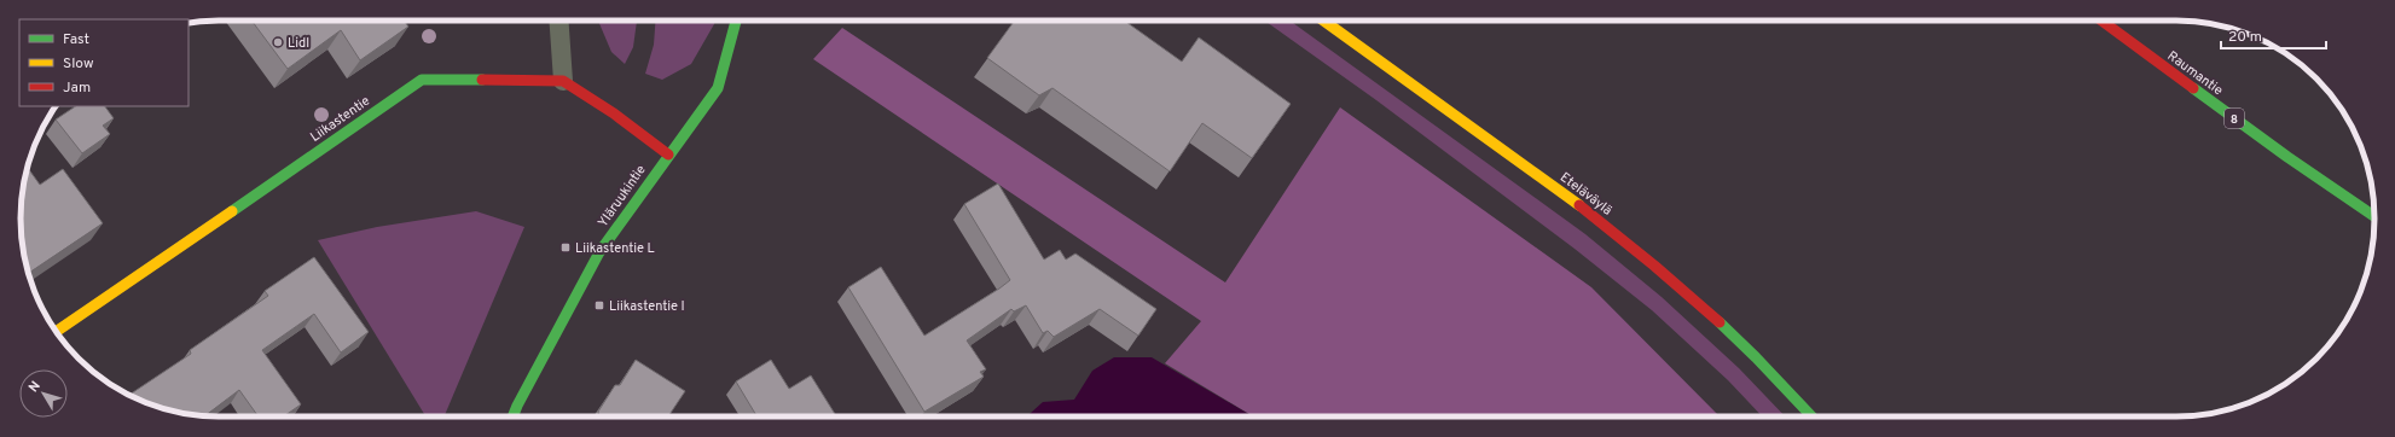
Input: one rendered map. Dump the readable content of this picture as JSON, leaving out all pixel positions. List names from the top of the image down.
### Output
{
  "streets": {
    "main road": [
      "Raumantie",
      "Liikastentie",
      "8",
      "Eteläväylä",
      "Yläruukintie"
    ]
  },
  "places": {
    "other": ["Lidl"],
    "transit": ["Liikastentie L", "Liikastentie I"]
  },
  "legend": ["Fast", "Slow", "Jam"],
  "scale_bar": "20 m",
  "north": "top left"
}
